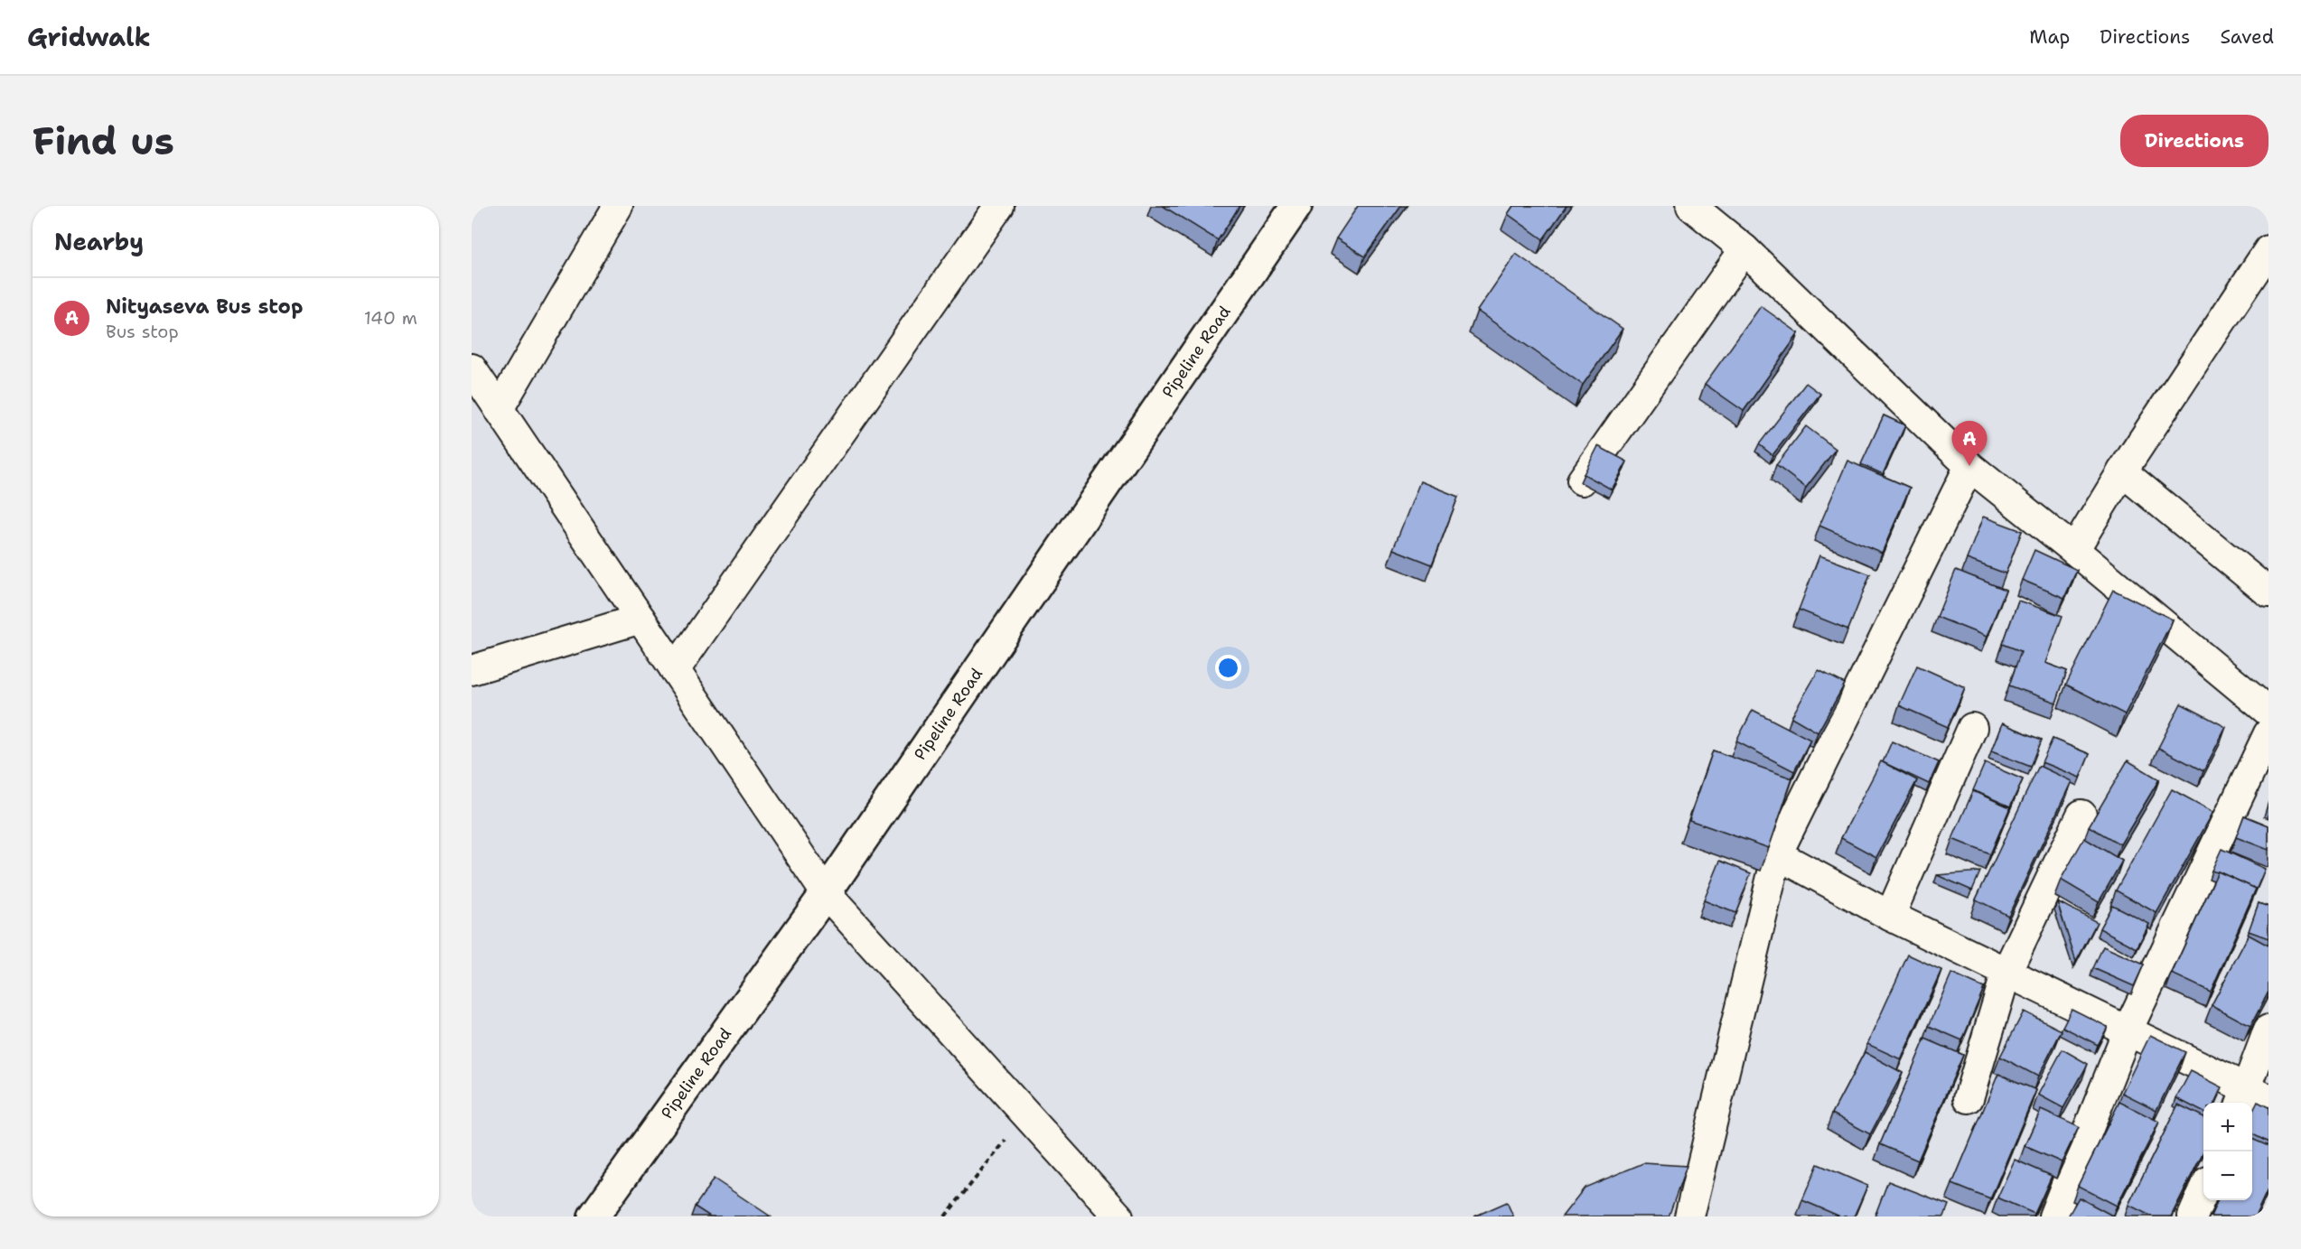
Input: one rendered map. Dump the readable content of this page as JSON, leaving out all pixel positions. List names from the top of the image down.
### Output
{
  "streets": {
    "main road": ["Pipeline Road"]
  },
  "page": {
    "header": "Gridwalk",
    "nav": ["Map", "Directions", "Saved"],
    "buttons": "Directions",
    "title": "Find us",
    "heading": "Nearby",
    "list": [
      {
        "mark": "A",
        "name": "Nityaseva Bus stop",
        "note": "Bus stop",
        "value": "140 m"
      }
    ],
    "pins": "A",
    "map_buttons": ["+", "−"]
  }
}
